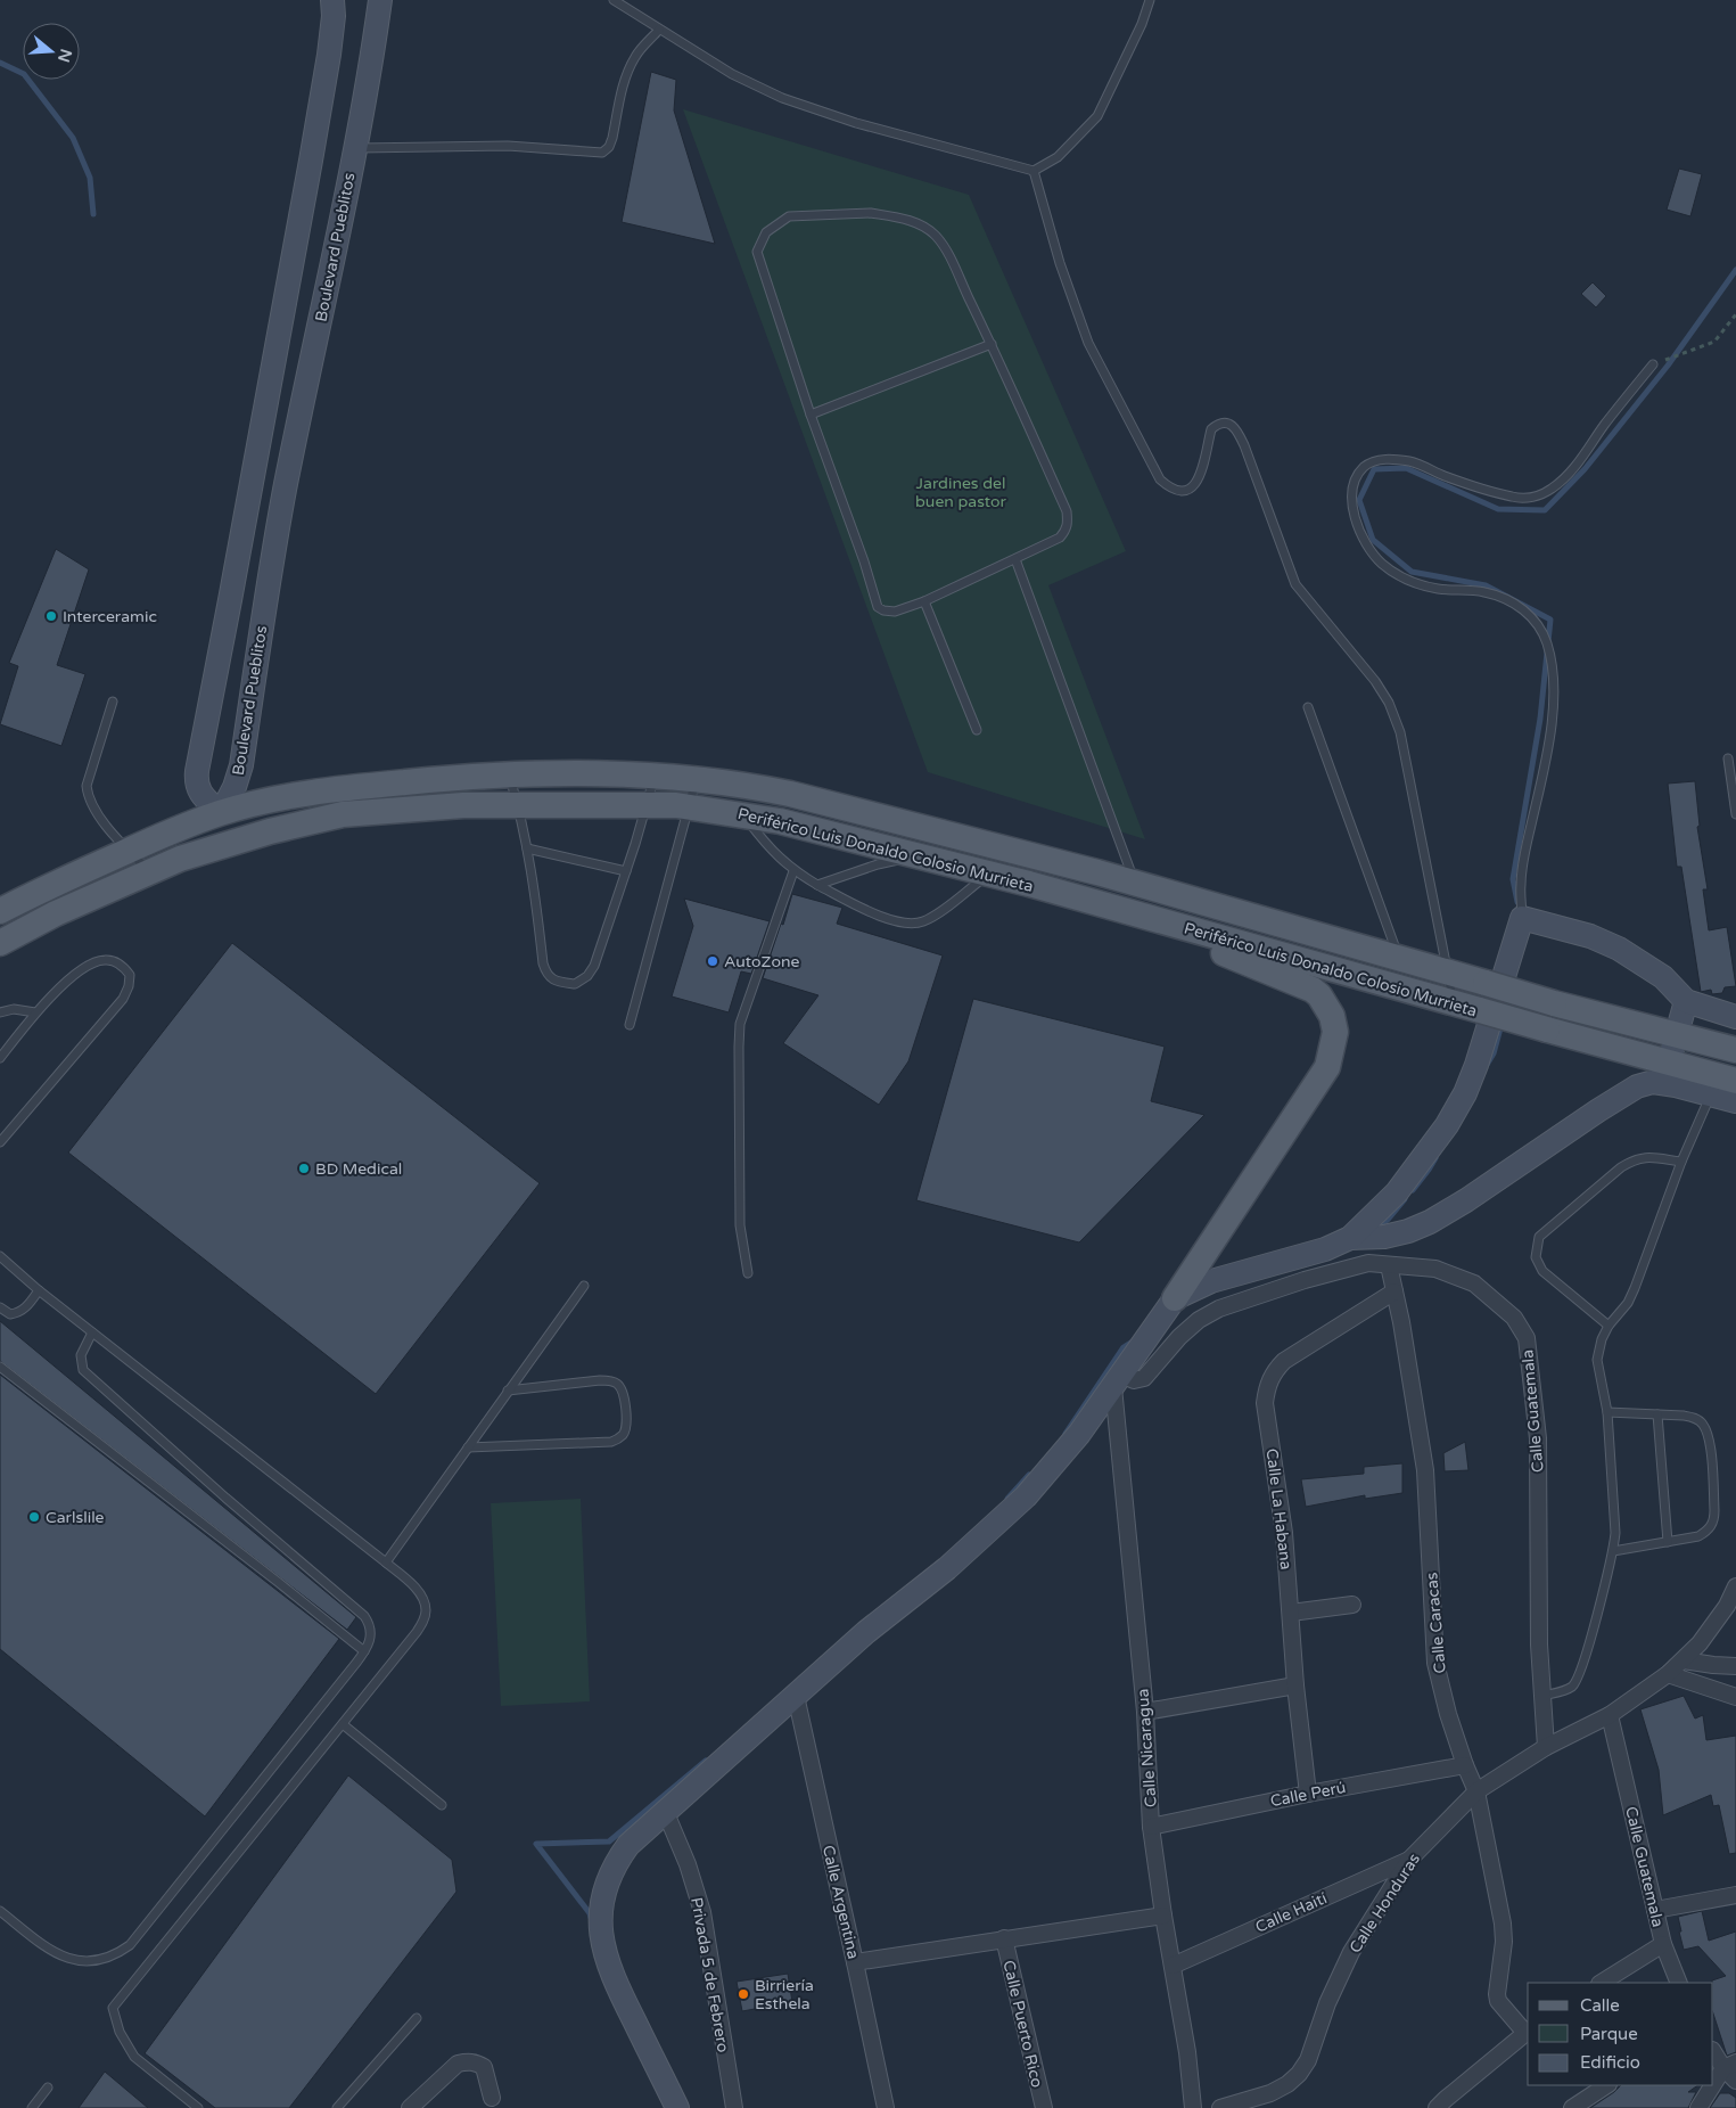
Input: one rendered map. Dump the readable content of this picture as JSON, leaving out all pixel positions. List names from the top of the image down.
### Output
{
  "streets": {
    "main road": ["Periférico Luis Donaldo Colosio Murrieta"],
    "street": [
      "Boulevard Pueblitos",
      "Calle Guatemala",
      "Calle La Habana",
      "Calle Caracas",
      "Calle Nicaragua",
      "Calle Perú",
      "Calle Argentina",
      "Calle Honduras",
      "Calle Haití",
      "Privada 5 de Febrero",
      "Calle Puerto Rico"
    ]
  },
  "crossings": [
    ["Boulevard Pueblitos", "Periférico Luis Donaldo Colosio Murrieta"],
    ["Calle Guatemala", "Calle Caracas"],
    ["Calle Guatemala", "Calle Nicaragua"],
    ["Calle Guatemala", "Calle Honduras"],
    ["Calle La Habana", "Calle Caracas"],
    ["Calle La Habana", "Calle Perú"],
    ["Calle Caracas", "Calle Perú"],
    ["Calle Caracas", "Calle Honduras"],
    ["Calle Nicaragua", "Calle Perú"],
    ["Calle Nicaragua", "Calle Haití"],
    ["Calle Nicaragua", "Calle Puerto Rico"],
    ["Calle Argentina", "Calle Puerto Rico"],
    ["Calle Honduras", "Calle Haití"]
  ],
  "parks": ["Jardines del buen pastor"],
  "places": [
    "Interceramic",
    "AutoZone",
    "BD Medical",
    "Carlslile",
    "Birriería Esthela"
  ],
  "legend": ["Calle", "Parque", "Edificio"],
  "north": "right"
}
